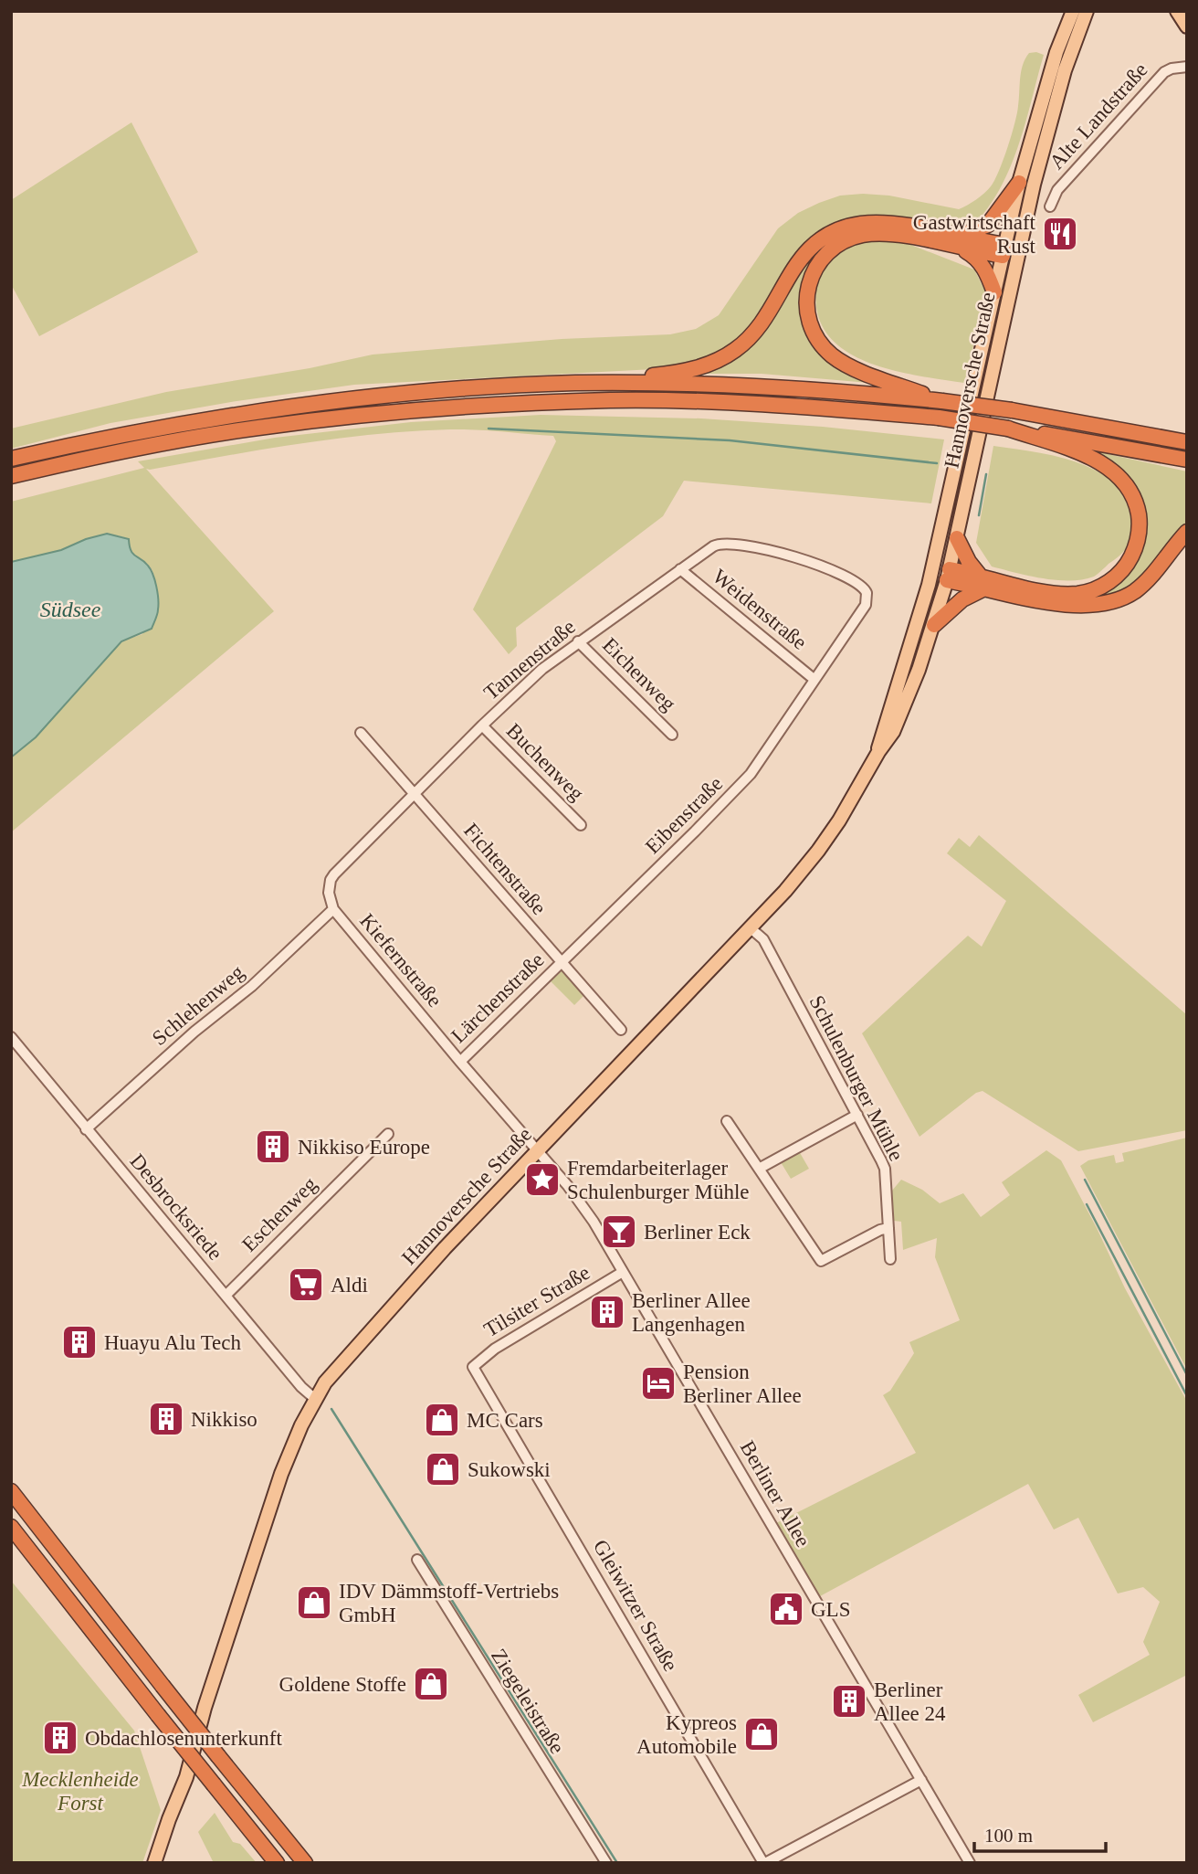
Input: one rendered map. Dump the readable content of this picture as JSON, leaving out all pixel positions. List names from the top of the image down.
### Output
{
  "streets": {
    "main road": ["Hannoversche Straße"],
    "street": [
      "Alte Landstraße",
      "Weidenstraße",
      "Tannenstraße",
      "Eichenweg",
      "Buchenweg",
      "Eibenstraße",
      "Fichtenstraße",
      "Kiefernstraße",
      "Lärchenstraße",
      "Schlehenweg",
      "Schulenburger Mühle",
      "Desbrocksriede",
      "Eschenweg",
      "Tilsiter Straße",
      "Berliner Allee",
      "Gleiwitzer Straße",
      "Ziegeleistraße"
    ]
  },
  "crossings": [
    ["Hannoversche Straße", "Kiefernstraße"],
    ["Hannoversche Straße", "Schulenburger Mühle"],
    ["Hannoversche Straße", "Desbrocksriede"],
    ["Hannoversche Straße", "Berliner Allee"],
    ["Weidenstraße", "Tannenstraße"],
    ["Weidenstraße", "Eibenstraße"],
    ["Tannenstraße", "Eichenweg"],
    ["Tannenstraße", "Buchenweg"],
    ["Tannenstraße", "Eibenstraße"],
    ["Tannenstraße", "Fichtenstraße"],
    ["Tannenstraße", "Kiefernstraße"],
    ["Eibenstraße", "Fichtenstraße"],
    ["Eibenstraße", "Lärchenstraße"],
    ["Fichtenstraße", "Kiefernstraße"],
    ["Fichtenstraße", "Lärchenstraße"],
    ["Kiefernstraße", "Lärchenstraße"],
    ["Kiefernstraße", "Schlehenweg"],
    ["Kiefernstraße", "Berliner Allee"],
    ["Schlehenweg", "Desbrocksriede"],
    ["Desbrocksriede", "Eschenweg"],
    ["Tilsiter Straße", "Berliner Allee"],
    ["Tilsiter Straße", "Gleiwitzer Straße"]
  ],
  "water": ["Südsee"],
  "parks": ["Mecklenheide Forst"],
  "places": {
    "restaurant": ["Gastwirtschaft Rust"],
    "building": [
      "Nikkiso Europe",
      "Berliner Allee Langenhagen",
      "Huayu Alu Tech",
      "Nikkiso",
      "Berliner Allee 24",
      "Obdachlosenunterkunft"
    ],
    "place": ["Fremdarbeiterlager Schulenburger Mühle"],
    "bar": ["Berliner Eck"],
    "supermarket": ["Aldi"],
    "hotel": ["Pension Berliner Allee"],
    "shop": [
      "MC Cars",
      "Sukowski",
      "IDV Dämmstoff-Vertriebs GmbH",
      "Goldene Stoffe",
      "Kypreos Automobile"
    ],
    "public building": ["GLS"]
  },
  "scale_bar": "100 m"
}
